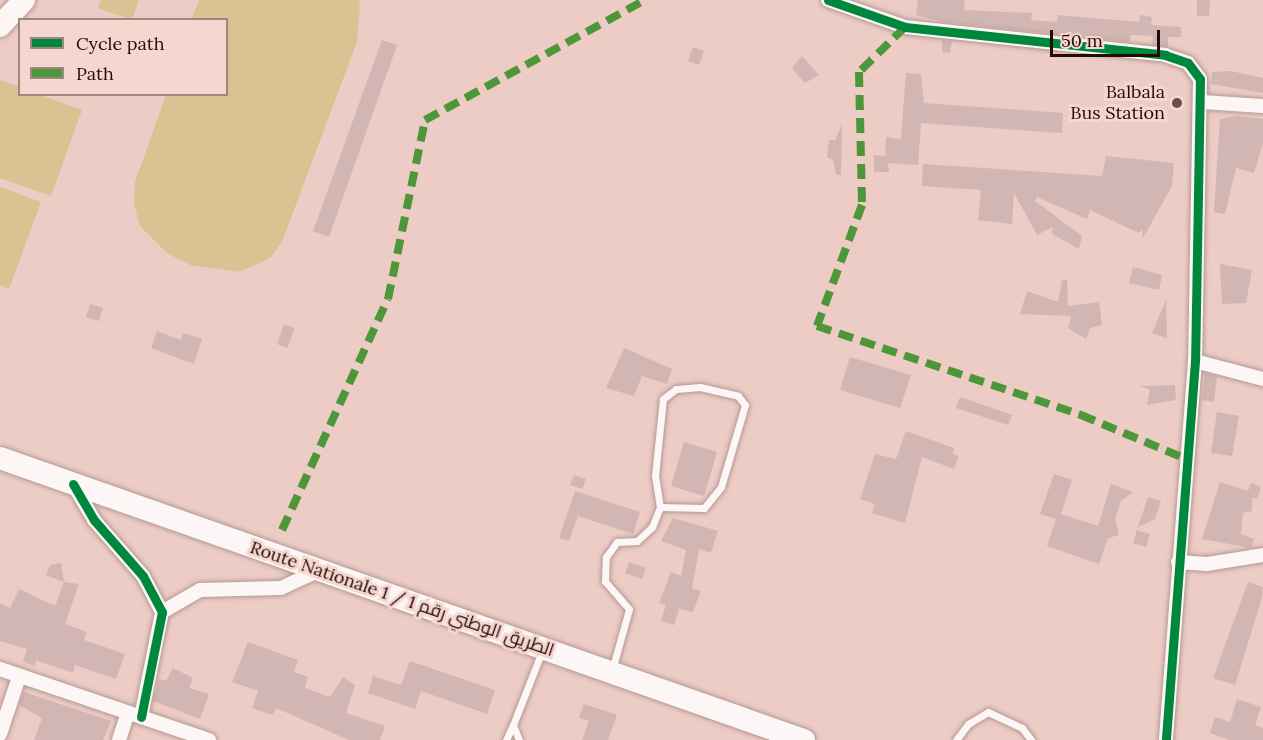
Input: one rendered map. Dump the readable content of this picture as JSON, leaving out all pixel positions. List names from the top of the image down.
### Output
{
  "streets": {
    "main road": ["Route Nationale 1 / الطريق الوطني رقم 1"]
  },
  "places": ["Balbala Bus Station"],
  "legend": ["Cycle path", "Path"],
  "scale_bar": "50 m"
}
